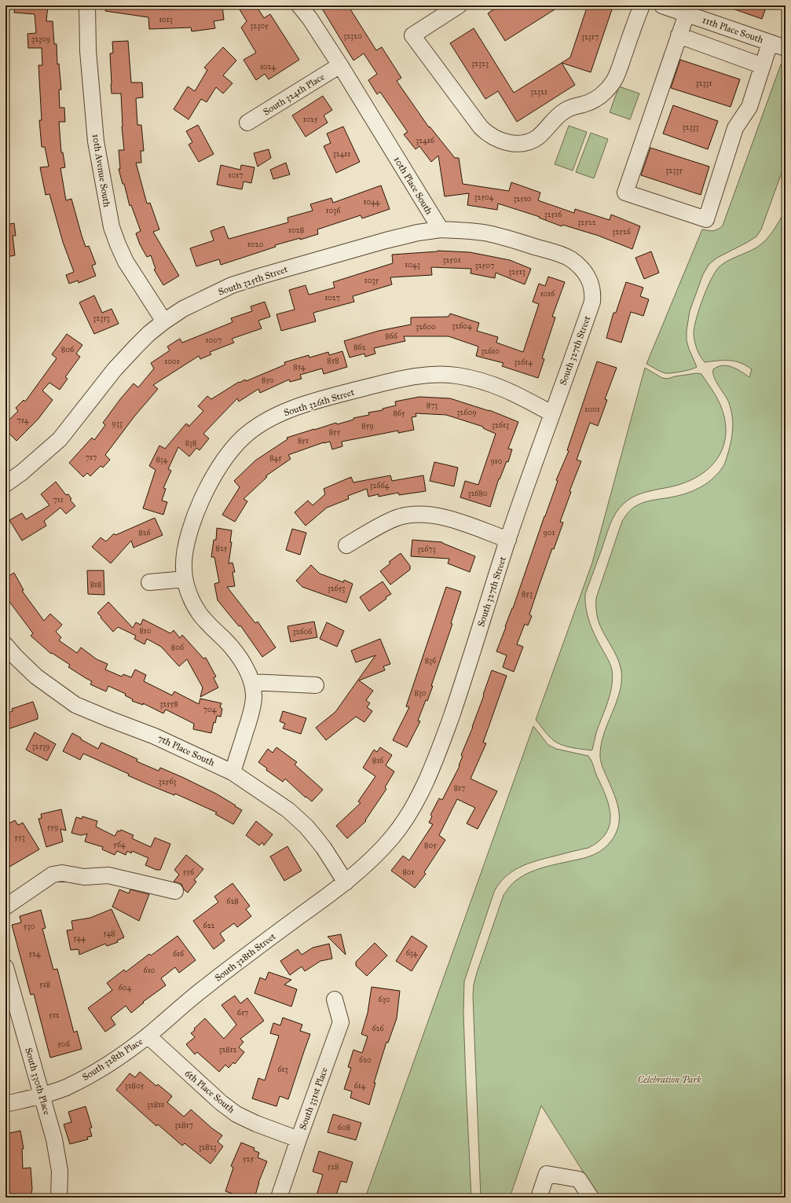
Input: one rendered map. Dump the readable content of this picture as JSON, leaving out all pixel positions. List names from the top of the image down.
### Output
{
  "streets": {
    "street": [
      "11th Place South",
      "South 324th Place",
      "10th Avenue South",
      "10th Place South",
      "South 325th Street",
      "South 327th Street",
      "South 326th Street",
      "7th Place South",
      "South 328th Street",
      "South 328th Place",
      "South 330th Place",
      "6th Place South",
      "South 331st Place"
    ]
  },
  "crossings": [
    ["South 324th Place", "10th Place South"],
    ["10th Avenue South", "South 325th Street"],
    ["10th Place South", "South 325th Street"],
    ["10th Place South", "South 327th Street"],
    ["South 325th Street", "South 327th Street"],
    ["South 327th Street", "South 326th Street"],
    ["South 327th Street", "7th Place South"],
    ["South 327th Street", "South 328th Street"],
    ["South 326th Street", "7th Place South"],
    ["7th Place South", "South 328th Street"],
    ["South 328th Street", "South 328th Place"],
    ["South 328th Street", "6th Place South"],
    ["South 328th Place", "South 330th Place"],
    ["South 328th Place", "6th Place South"],
    ["6th Place South", "South 331st Place"]
  ],
  "parks": ["Celebration Park"],
  "house_numbers": [
    "1013",
    "32305",
    "32320",
    "32317",
    "32309",
    "32323",
    "1024",
    "32331",
    "32321",
    "1025",
    "32333",
    "32416",
    "32411",
    "32335",
    "1017",
    "32504",
    "32510",
    "1044",
    "1036",
    "32516",
    "32522",
    "1028",
    "32526",
    "1020",
    "32501",
    "1043",
    "32507",
    "32513",
    "1035",
    "1016",
    "1027",
    "32353",
    "32604",
    "32600",
    "866",
    "1007",
    "862",
    "806",
    "32610",
    "858",
    "1001",
    "32614",
    "854",
    "850",
    "873",
    "1001",
    "32609",
    "865",
    "714",
    "933",
    "32613",
    "859",
    "855",
    "851",
    "838",
    "717",
    "845",
    "834",
    "910",
    "32664",
    "32680",
    "711",
    "826",
    "901",
    "825",
    "32673",
    "818",
    "32653",
    "853",
    "810",
    "32606",
    "806",
    "836",
    "830",
    "32558",
    "704",
    "32539",
    "816",
    "32563",
    "817",
    "559",
    "553",
    "564",
    "805",
    "556",
    "801",
    "628",
    "622",
    "530",
    "548",
    "544",
    "634",
    "524",
    "616",
    "610",
    "518",
    "604",
    "630",
    "617",
    "512",
    "626",
    "506",
    "32812",
    "620",
    "613",
    "32805",
    "614",
    "32811",
    "32817",
    "608",
    "32823",
    "525",
    "528"
  ]
}
